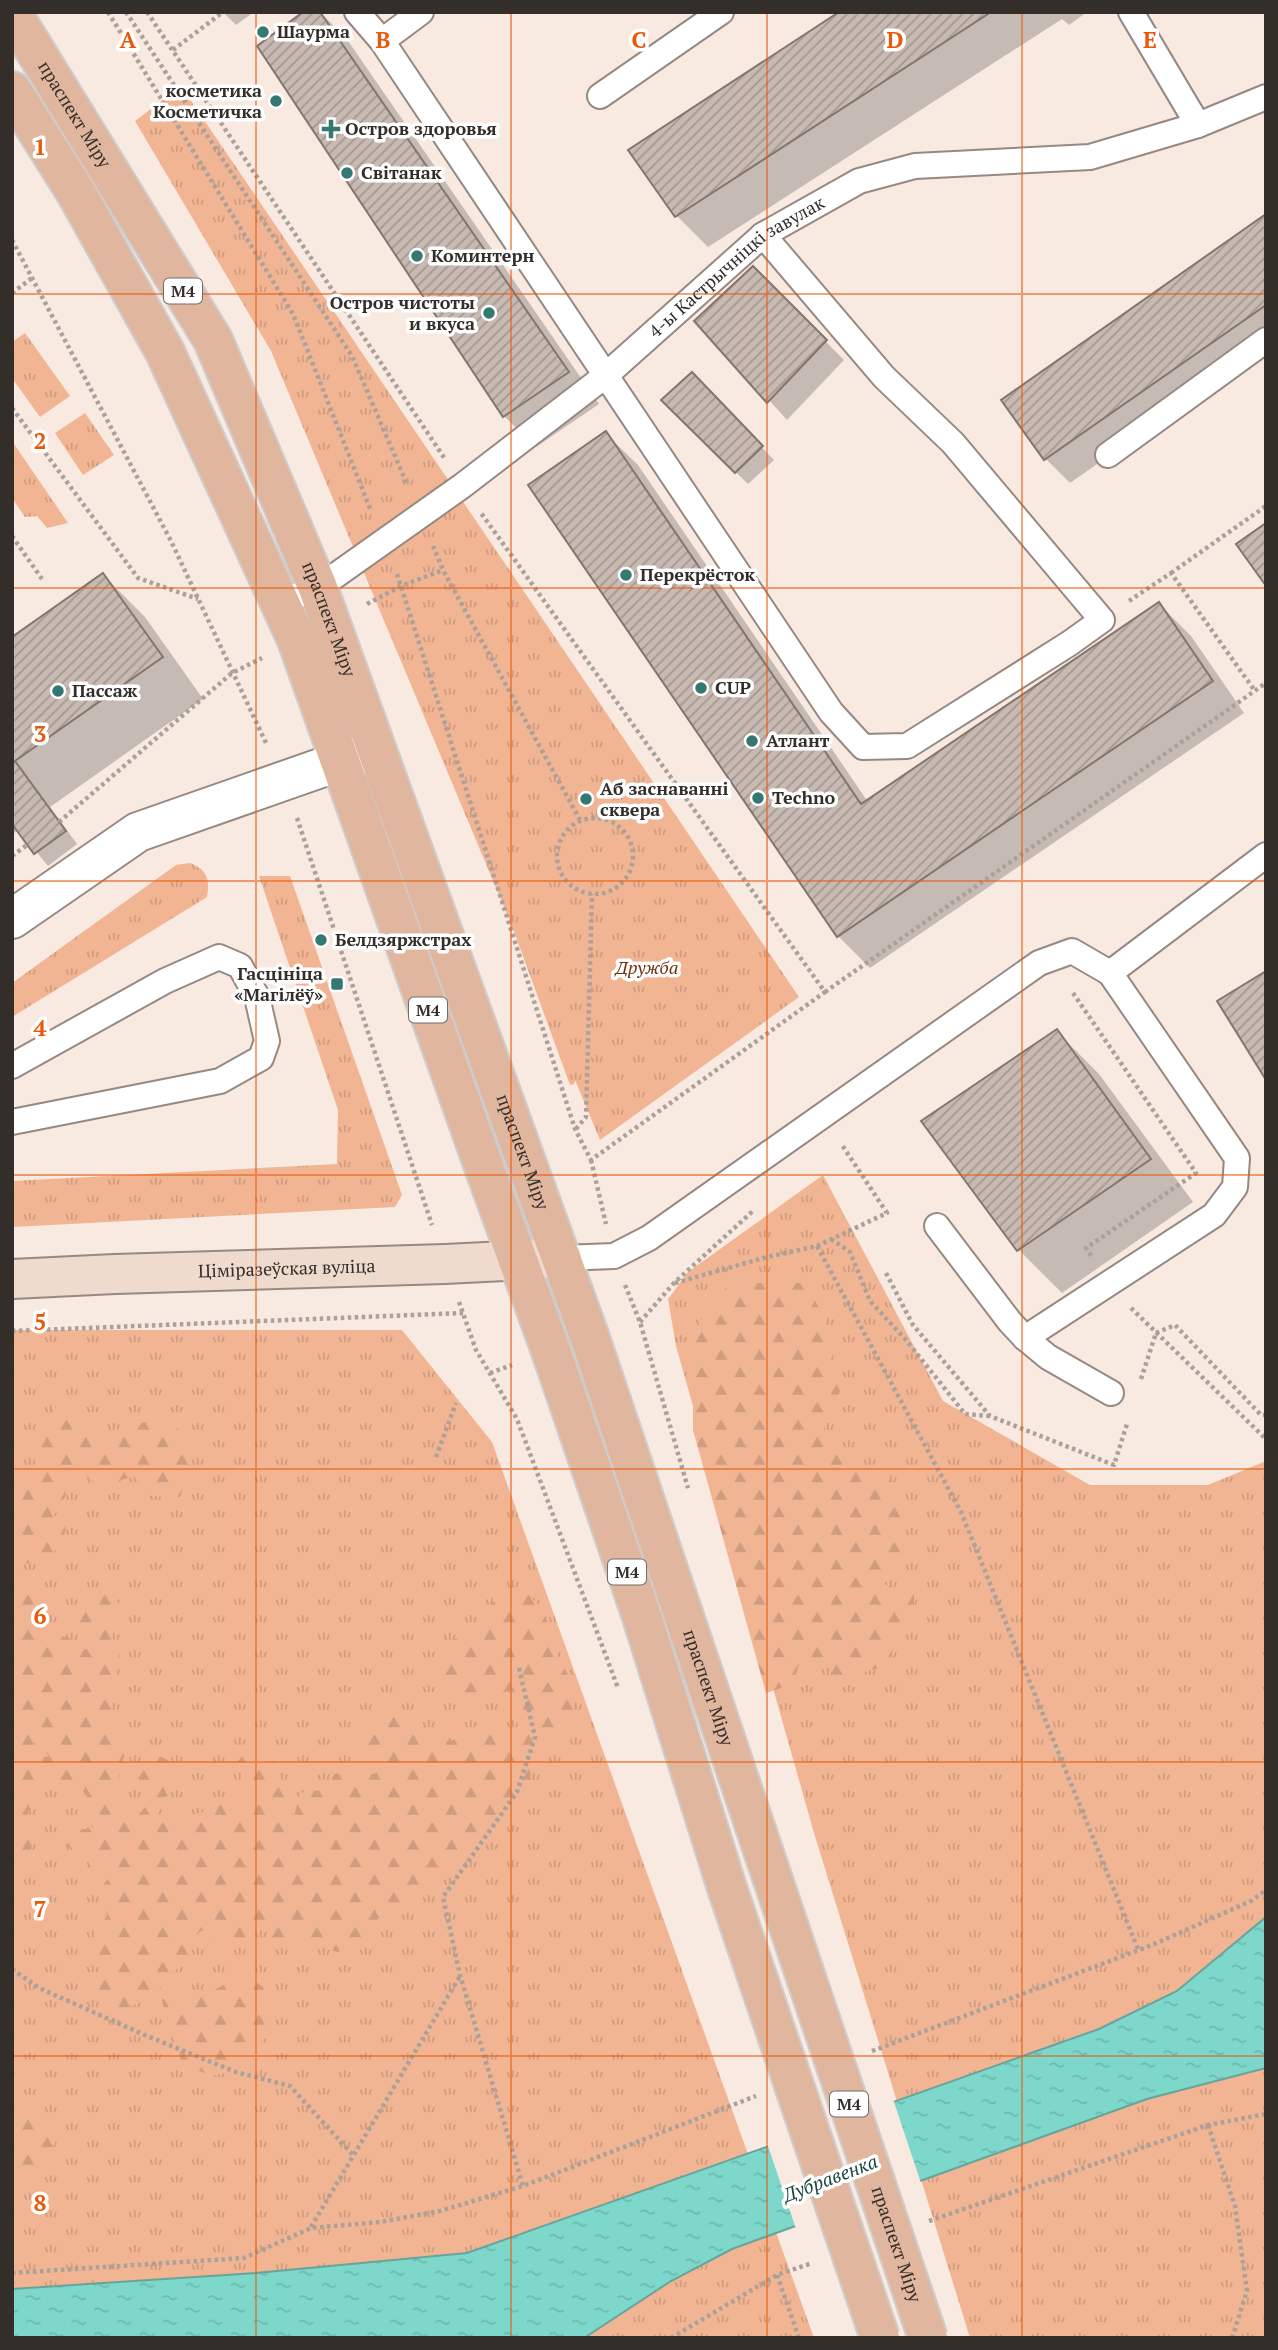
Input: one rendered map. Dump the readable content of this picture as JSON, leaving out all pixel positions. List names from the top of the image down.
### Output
{
  "streets": {
    "main road": ["праспект Міру", "М4", "Ціміразеўская вуліца"],
    "lane": ["4-ы Кастрычніцкі завулак"]
  },
  "crossings": [
    ["праспект Міру", "4-ы Кастрычніцкі завулак"],
    ["праспект Міру", "Ціміразеўская вуліца"],
    ["4-ы Кастрычніцкі завулак", "М4"],
    ["М4", "Ціміразеўская вуліца"]
  ],
  "water": ["Дубравенка"],
  "parks": ["Дружба"],
  "places": {
    "other": [
      "Шаурма",
      "косметика Косметичка",
      "Світанак",
      "Коминтерн",
      "Остров чистоты и вкуса",
      "Перекрёсток",
      "CUP",
      "Пассаж",
      "Атлант",
      "Techno",
      "Аб заснаванні сквера",
      "Белдзяржстрах"
    ],
    "health": ["Остров здоровья"],
    "transit": ["Гасцініца «Магілёў»"]
  },
  "grid": {
    "columns": [
      "A",
      "B",
      "C",
      "D",
      "E"
    ],
    "rows": [
      "1",
      "2",
      "3",
      "4",
      "5",
      "6",
      "7",
      "8"
    ]
  }
}
